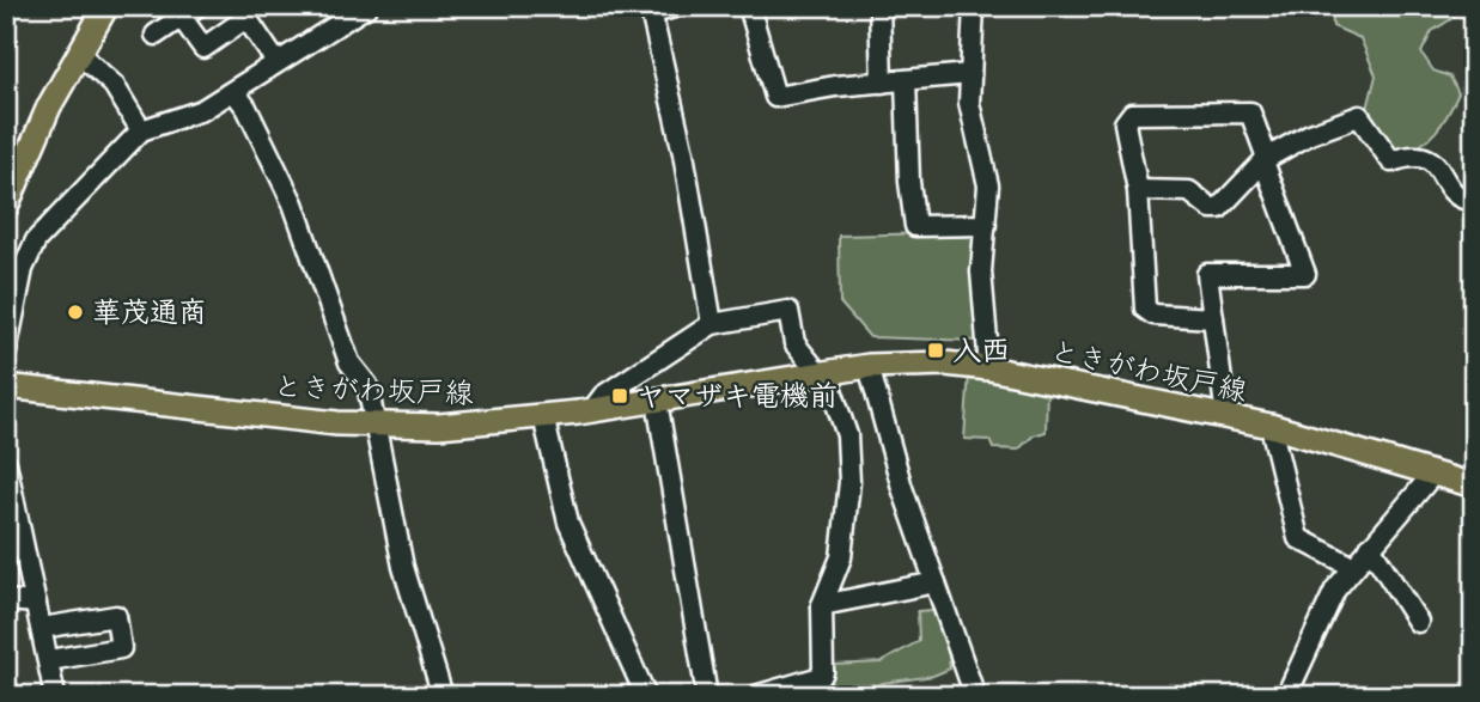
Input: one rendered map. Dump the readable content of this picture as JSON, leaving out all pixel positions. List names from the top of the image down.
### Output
{
  "streets": {
    "main road": ["ときがわ坂戸線"]
  },
  "places": {
    "other": ["華茂通商"],
    "transit": ["入西", "ヤマザキ電機前"]
  }
}
